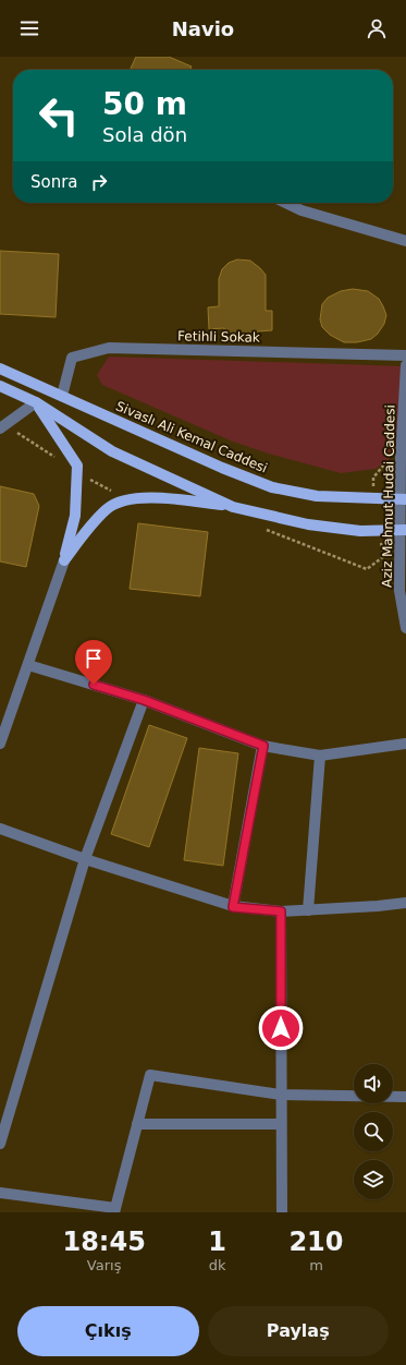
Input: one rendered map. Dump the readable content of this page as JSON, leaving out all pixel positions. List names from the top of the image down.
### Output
{
  "streets": {
    "main road": ["Sivaslı Ali Kemal Caddesi"],
    "street": ["Fetihli Sokak", "Aziz Mahmut Hudai Caddesi"]
  },
  "crossings": [
    ["Fetihli Sokak", "Sivaslı Ali Kemal Caddesi"],
    ["Sivaslı Ali Kemal Caddesi", "Aziz Mahmut Hudai Caddesi"]
  ],
  "page": {
    "header": "Navio",
    "turn": ["50 m", "Sola dön"],
    "then": "Sonra",
    "eta": [
      "18:45",
      "Varış",
      "1",
      "dk",
      "210",
      "m"
    ],
    "buttons": ["Çıkış", "Paylaş"]
  }
}
